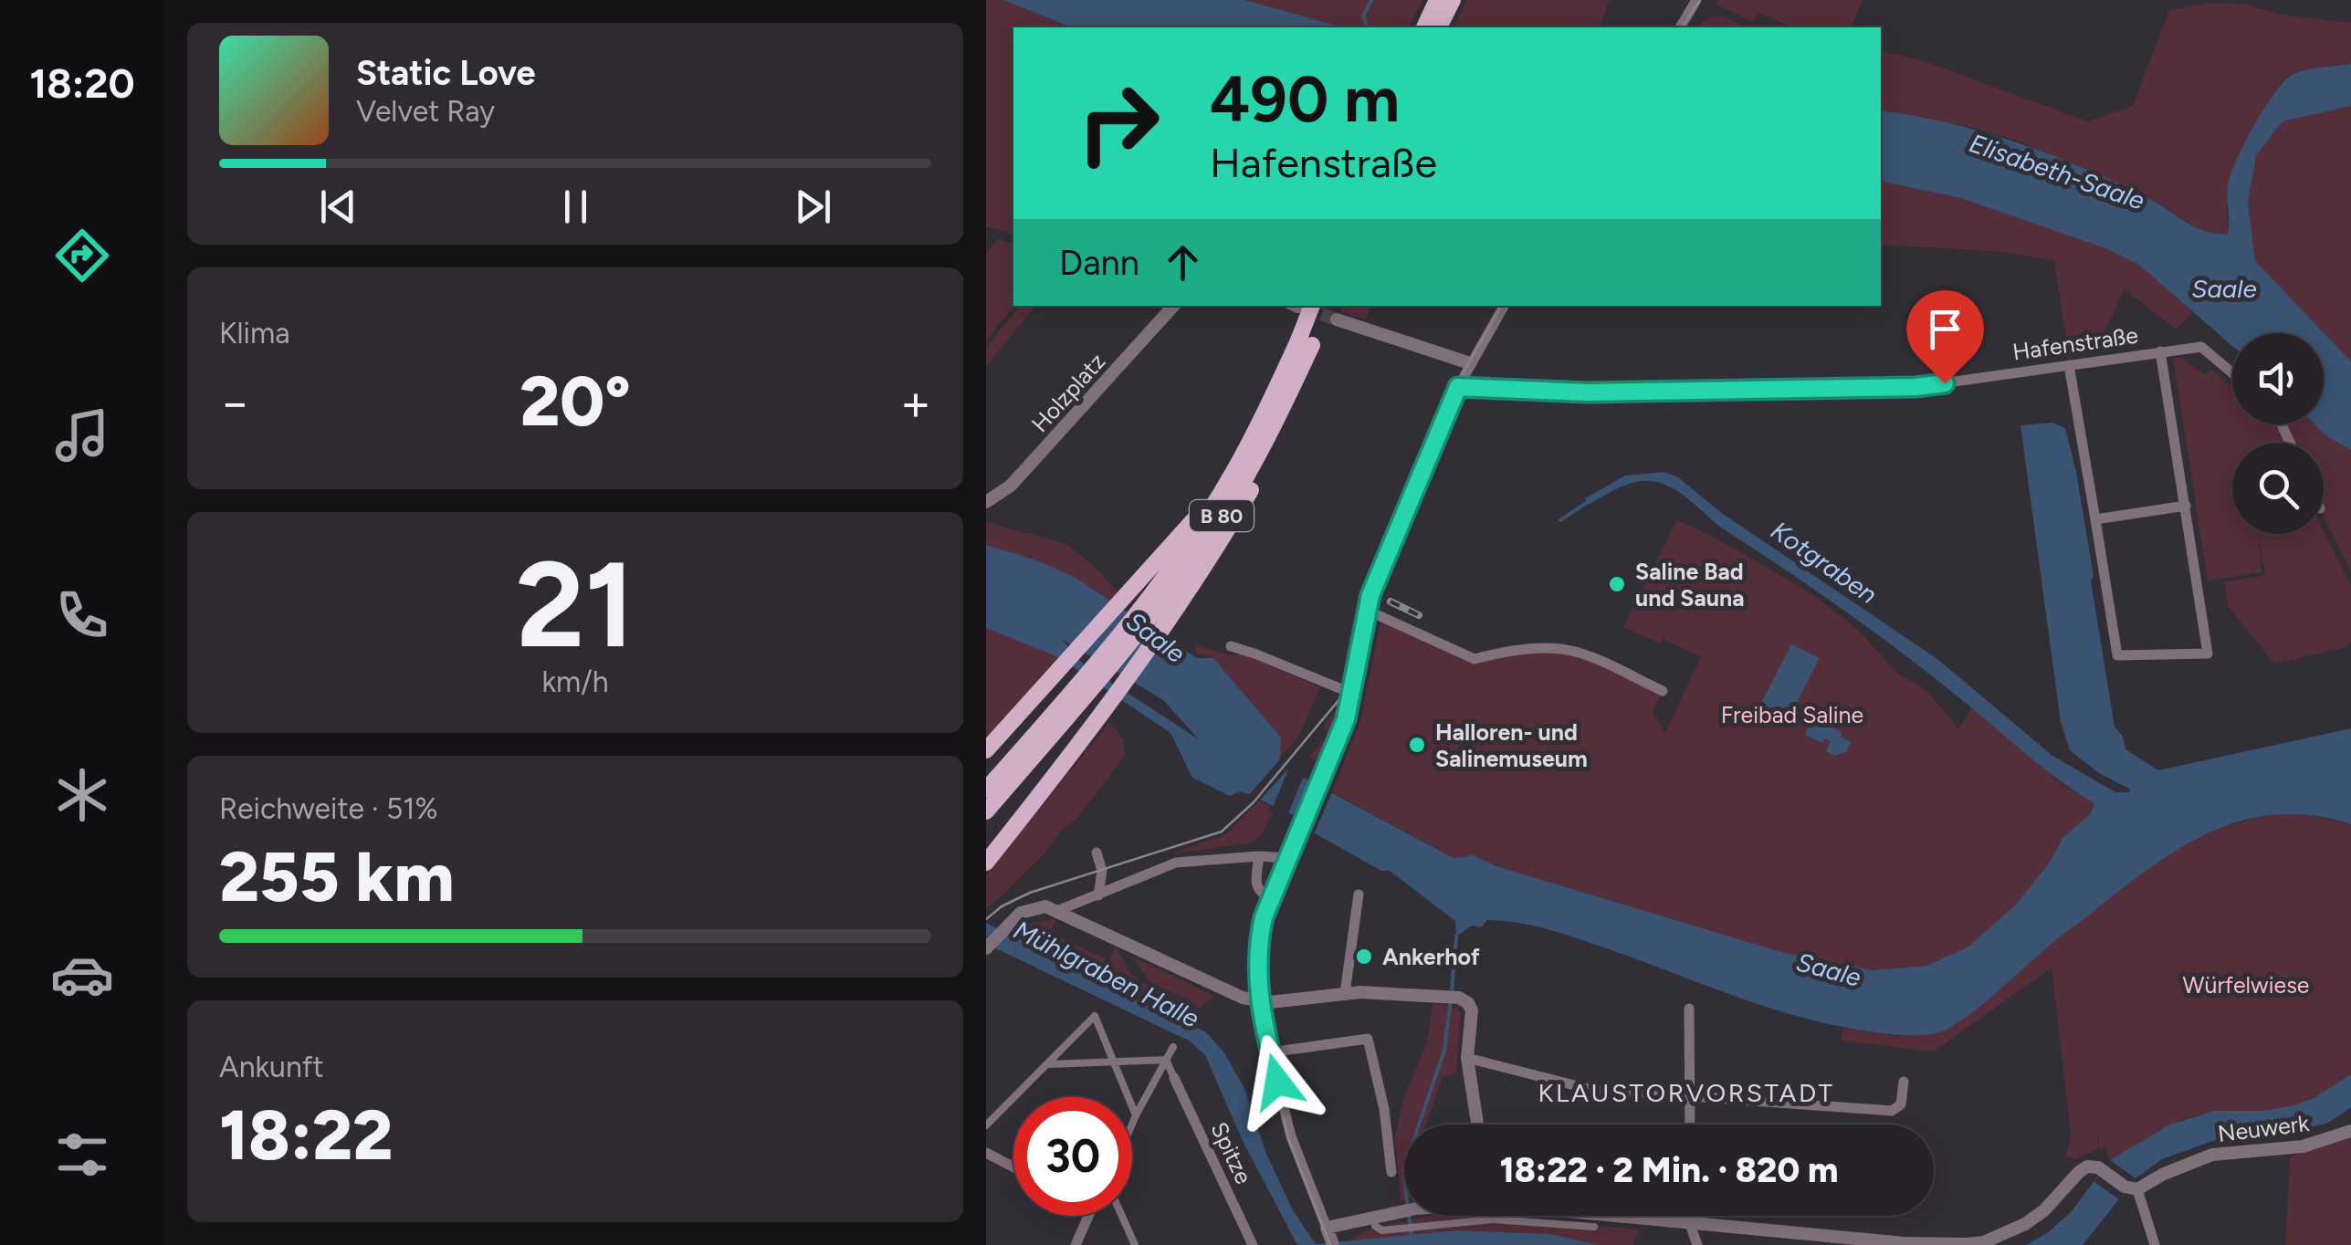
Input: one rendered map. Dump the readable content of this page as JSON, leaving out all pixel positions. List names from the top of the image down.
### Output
{
  "streets": {
    "main road": ["B 80"],
    "street": [
      "Hafenstraße",
      "Holzplatz",
      "Neuwerk",
      "Spitze"
    ]
  },
  "districts": ["KLAUSTORVORSTADT"],
  "water": [
    "Elisabeth-Saale",
    "Saale",
    "Kotgraben",
    "Mühlgraben Halle"
  ],
  "parks": ["Freibad Saline", "Würfelwiese"],
  "places": ["Saline Bad und Sauna", "Halloren- und Salinemuseum", "Ankerhof"],
  "page": {
    "tabs": "18:20",
    "turn": ["490 m", "Hafenstraße"],
    "song": ["Static Love", "Velvet Ray"],
    "then": "Dann",
    "tile": [
      "Klima",
      ["21", "km/h"],
      ["Reichweite · 51%", "255 km"],
      ["Ankunft", "18:22"]
    ],
    "heat": ["−", "20°", "+"],
    "limit": "30",
    "trip": "18:22 · 2 Min. · 820 m"
  }
}
